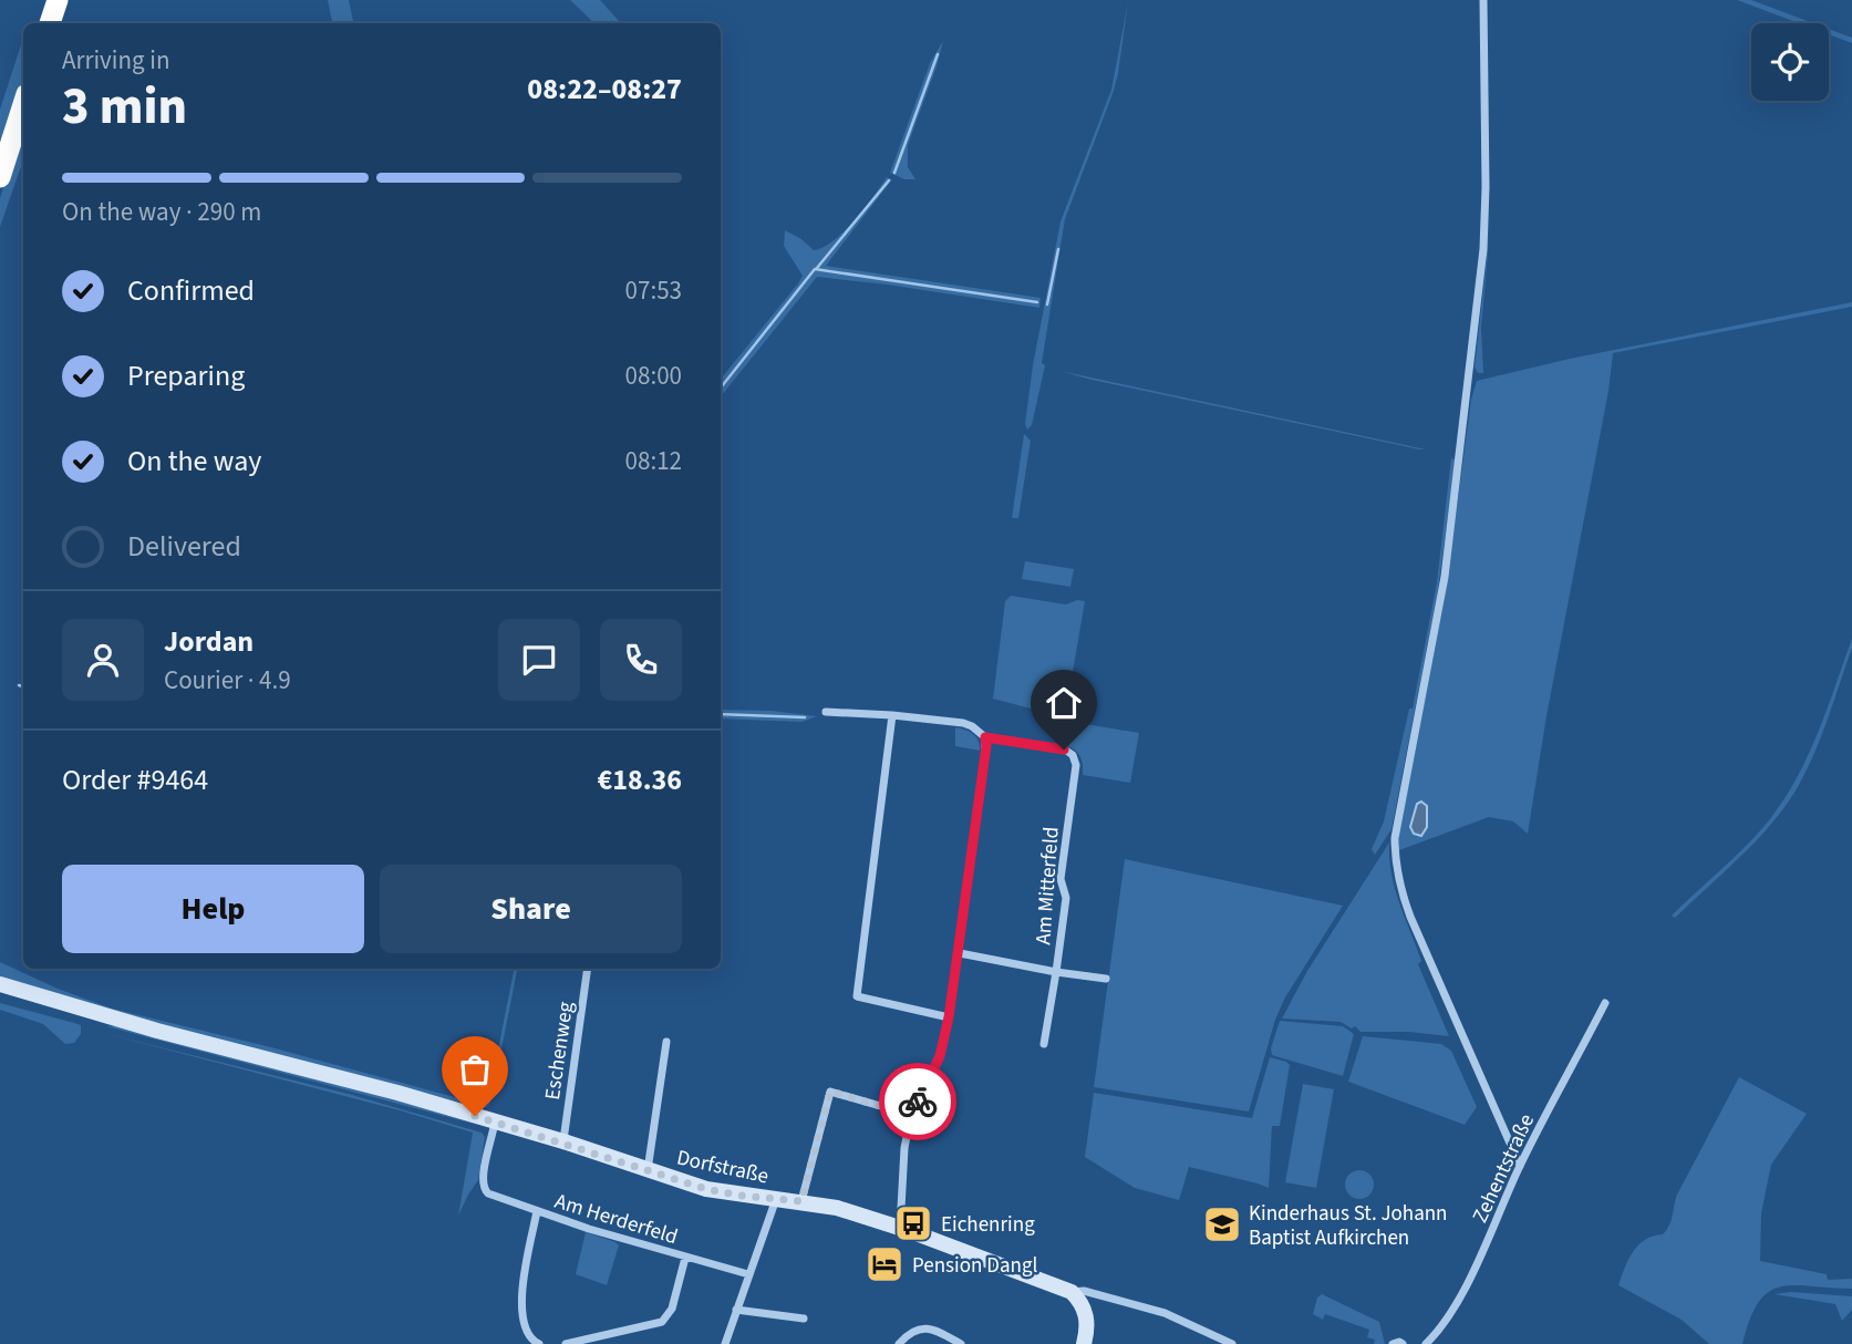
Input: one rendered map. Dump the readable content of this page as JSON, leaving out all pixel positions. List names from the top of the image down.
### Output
{
  "streets": {
    "street": [
      "Am Mitterfeld",
      "Eschenweg",
      "Dorfstraße",
      "Zehentstraße",
      "Am Herderfeld"
    ]
  },
  "crossings": [
    ["Eschenweg", "Dorfstraße"],
    ["Dorfstraße", "Am Herderfeld"]
  ],
  "places": {
    "bus stop": ["Eichenring"],
    "school or university": ["Kinderhaus St. Johann Baptist Aufkirchen"],
    "hotel": ["Pension Dangl"]
  },
  "page": {
    "heading": ["3 min", "Arriving in", "08:22–08:27"],
    "panel": [
      "Jordan",
      "Courier · 4.9",
      "Order #9464",
      "€18.36"
    ],
    "bar": "On the way · 290 m",
    "list": [
      ["Confirmed", "07:53"],
      ["Preparing", "08:00"],
      ["On the way", "08:12"],
      "Delivered"
    ],
    "buttons": ["Help", "Share"]
  }
}
